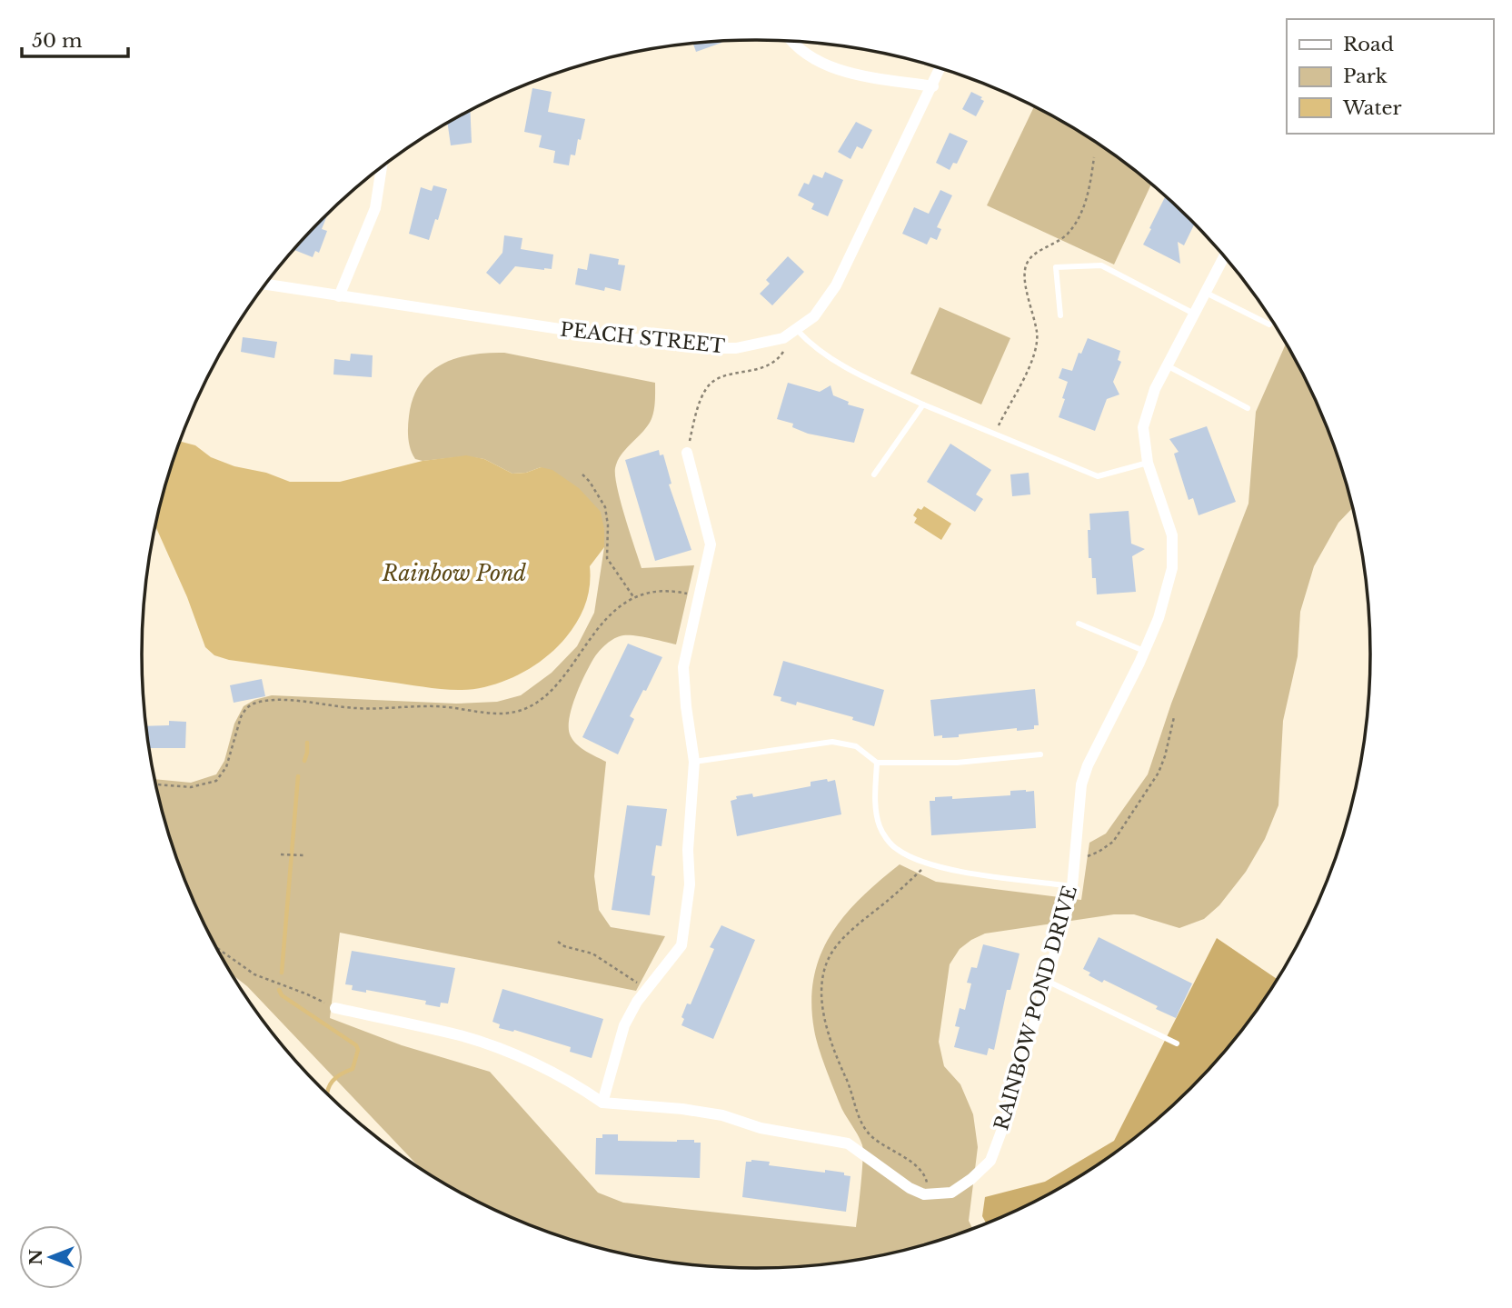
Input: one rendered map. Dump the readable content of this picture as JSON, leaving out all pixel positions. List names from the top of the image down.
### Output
{
  "streets": {
    "street": ["PEACH STREET", "RAINBOW POND DRIVE"]
  },
  "water": ["Rainbow Pond"],
  "legend": ["Road", "Park", "Water"],
  "scale_bar": "50 m",
  "north": "left"
}
